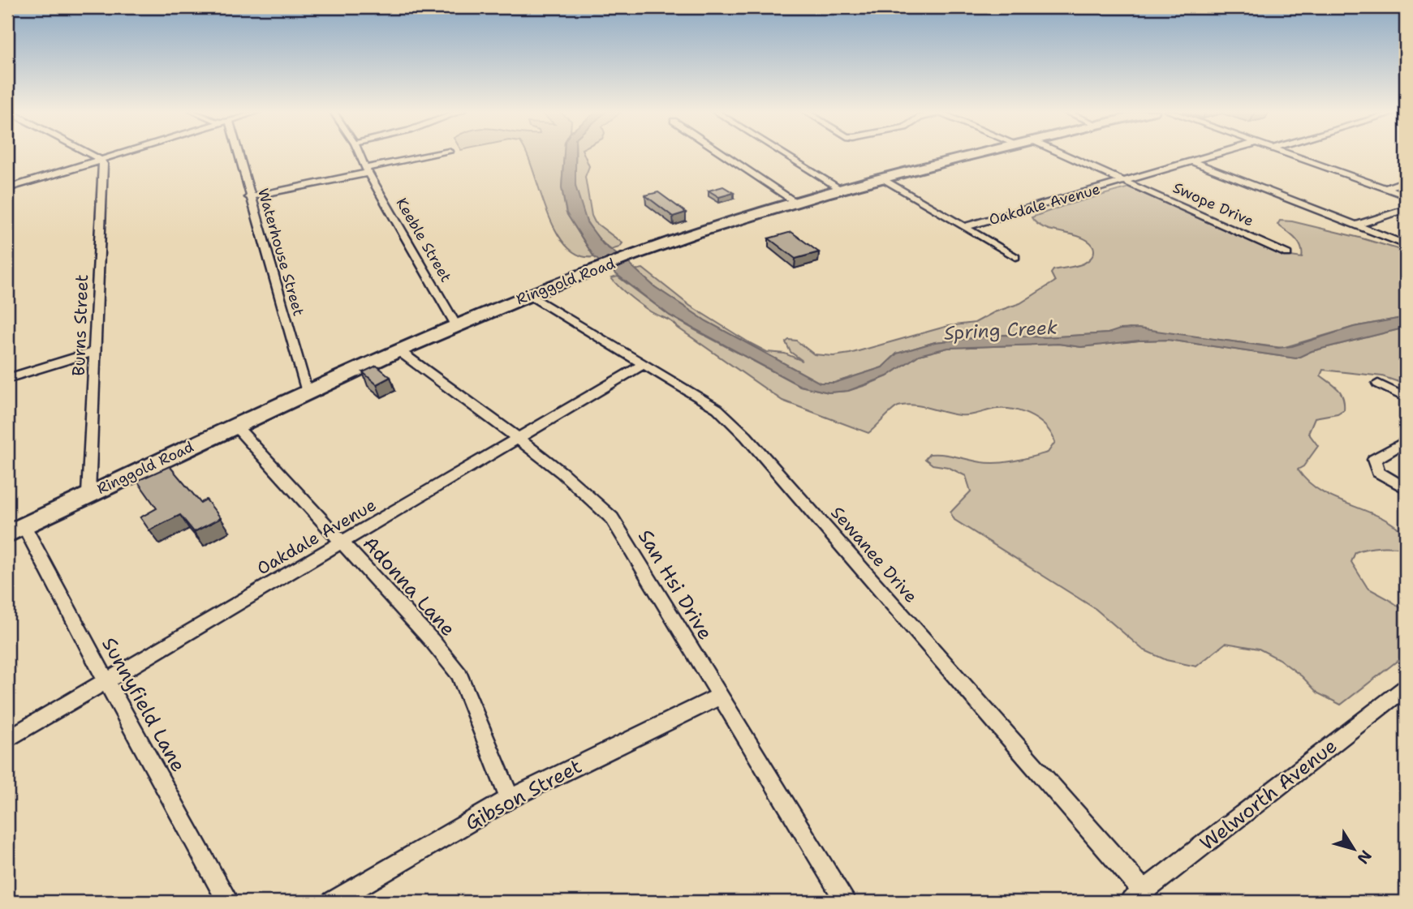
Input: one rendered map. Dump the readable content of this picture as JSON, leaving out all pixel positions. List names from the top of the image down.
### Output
{
  "streets": {
    "main road": ["Ringgold Road"],
    "street": [
      "Oakdale Avenue",
      "Swope Drive",
      "Keeble Street",
      "Waterhouse Street",
      "Burns Street",
      "Sewanee Drive",
      "San Hsi Drive",
      "Adonna Lane",
      "Sunnyfield Lane",
      "Gibson Street",
      "Welworth Avenue"
    ]
  },
  "crossings": [
    ["Oakdale Avenue", "Swope Drive"],
    ["Oakdale Avenue", "Sewanee Drive"],
    ["Oakdale Avenue", "San Hsi Drive"],
    ["Oakdale Avenue", "Adonna Lane"],
    ["Oakdale Avenue", "Sunnyfield Lane"],
    ["Keeble Street", "Ringgold Road"],
    ["Waterhouse Street", "Ringgold Road"],
    ["Ringgold Road", "Burns Street"],
    ["Ringgold Road", "Sewanee Drive"],
    ["Ringgold Road", "San Hsi Drive"],
    ["Ringgold Road", "Adonna Lane"],
    ["Ringgold Road", "Sunnyfield Lane"],
    ["Sewanee Drive", "Welworth Avenue"],
    ["San Hsi Drive", "Gibson Street"],
    ["Adonna Lane", "Gibson Street"]
  ],
  "water": ["Spring Creek"],
  "north": "bottom right"
}
